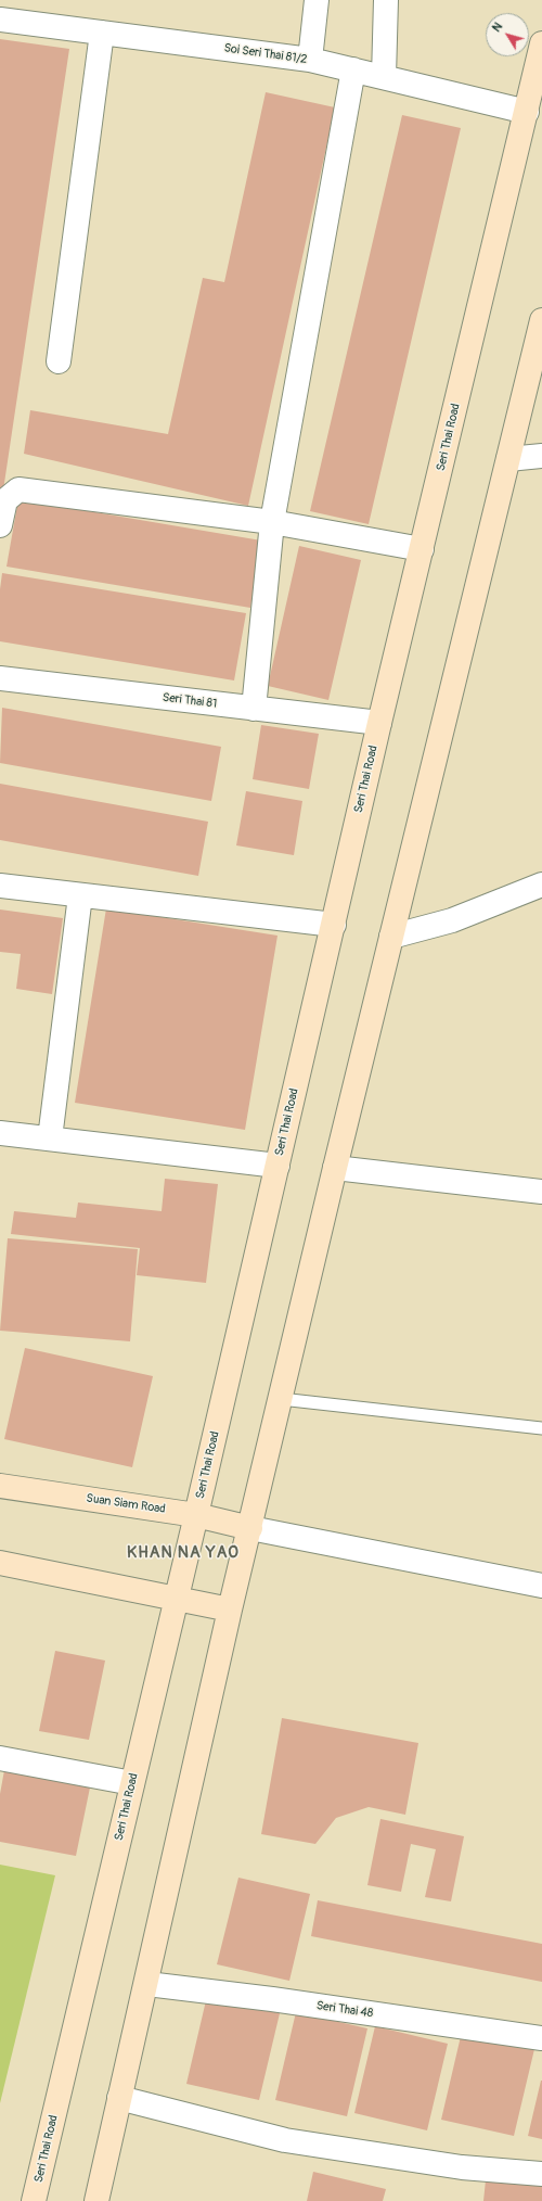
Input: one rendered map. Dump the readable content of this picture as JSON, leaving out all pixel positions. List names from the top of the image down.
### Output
{
  "streets": {
    "main road": ["Seri Thai Road", "Suan Siam Road"],
    "street": ["Soi Seri Thai 81/2", "Seri Thai 81", "Seri Thai 48"]
  },
  "crossings": [
    ["Soi Seri Thai 81/2", "Seri Thai Road"],
    ["Seri Thai Road", "Seri Thai 81"],
    ["Seri Thai Road", "Suan Siam Road"]
  ],
  "districts": ["KHAN NA YAO"],
  "north": "top left"
}
